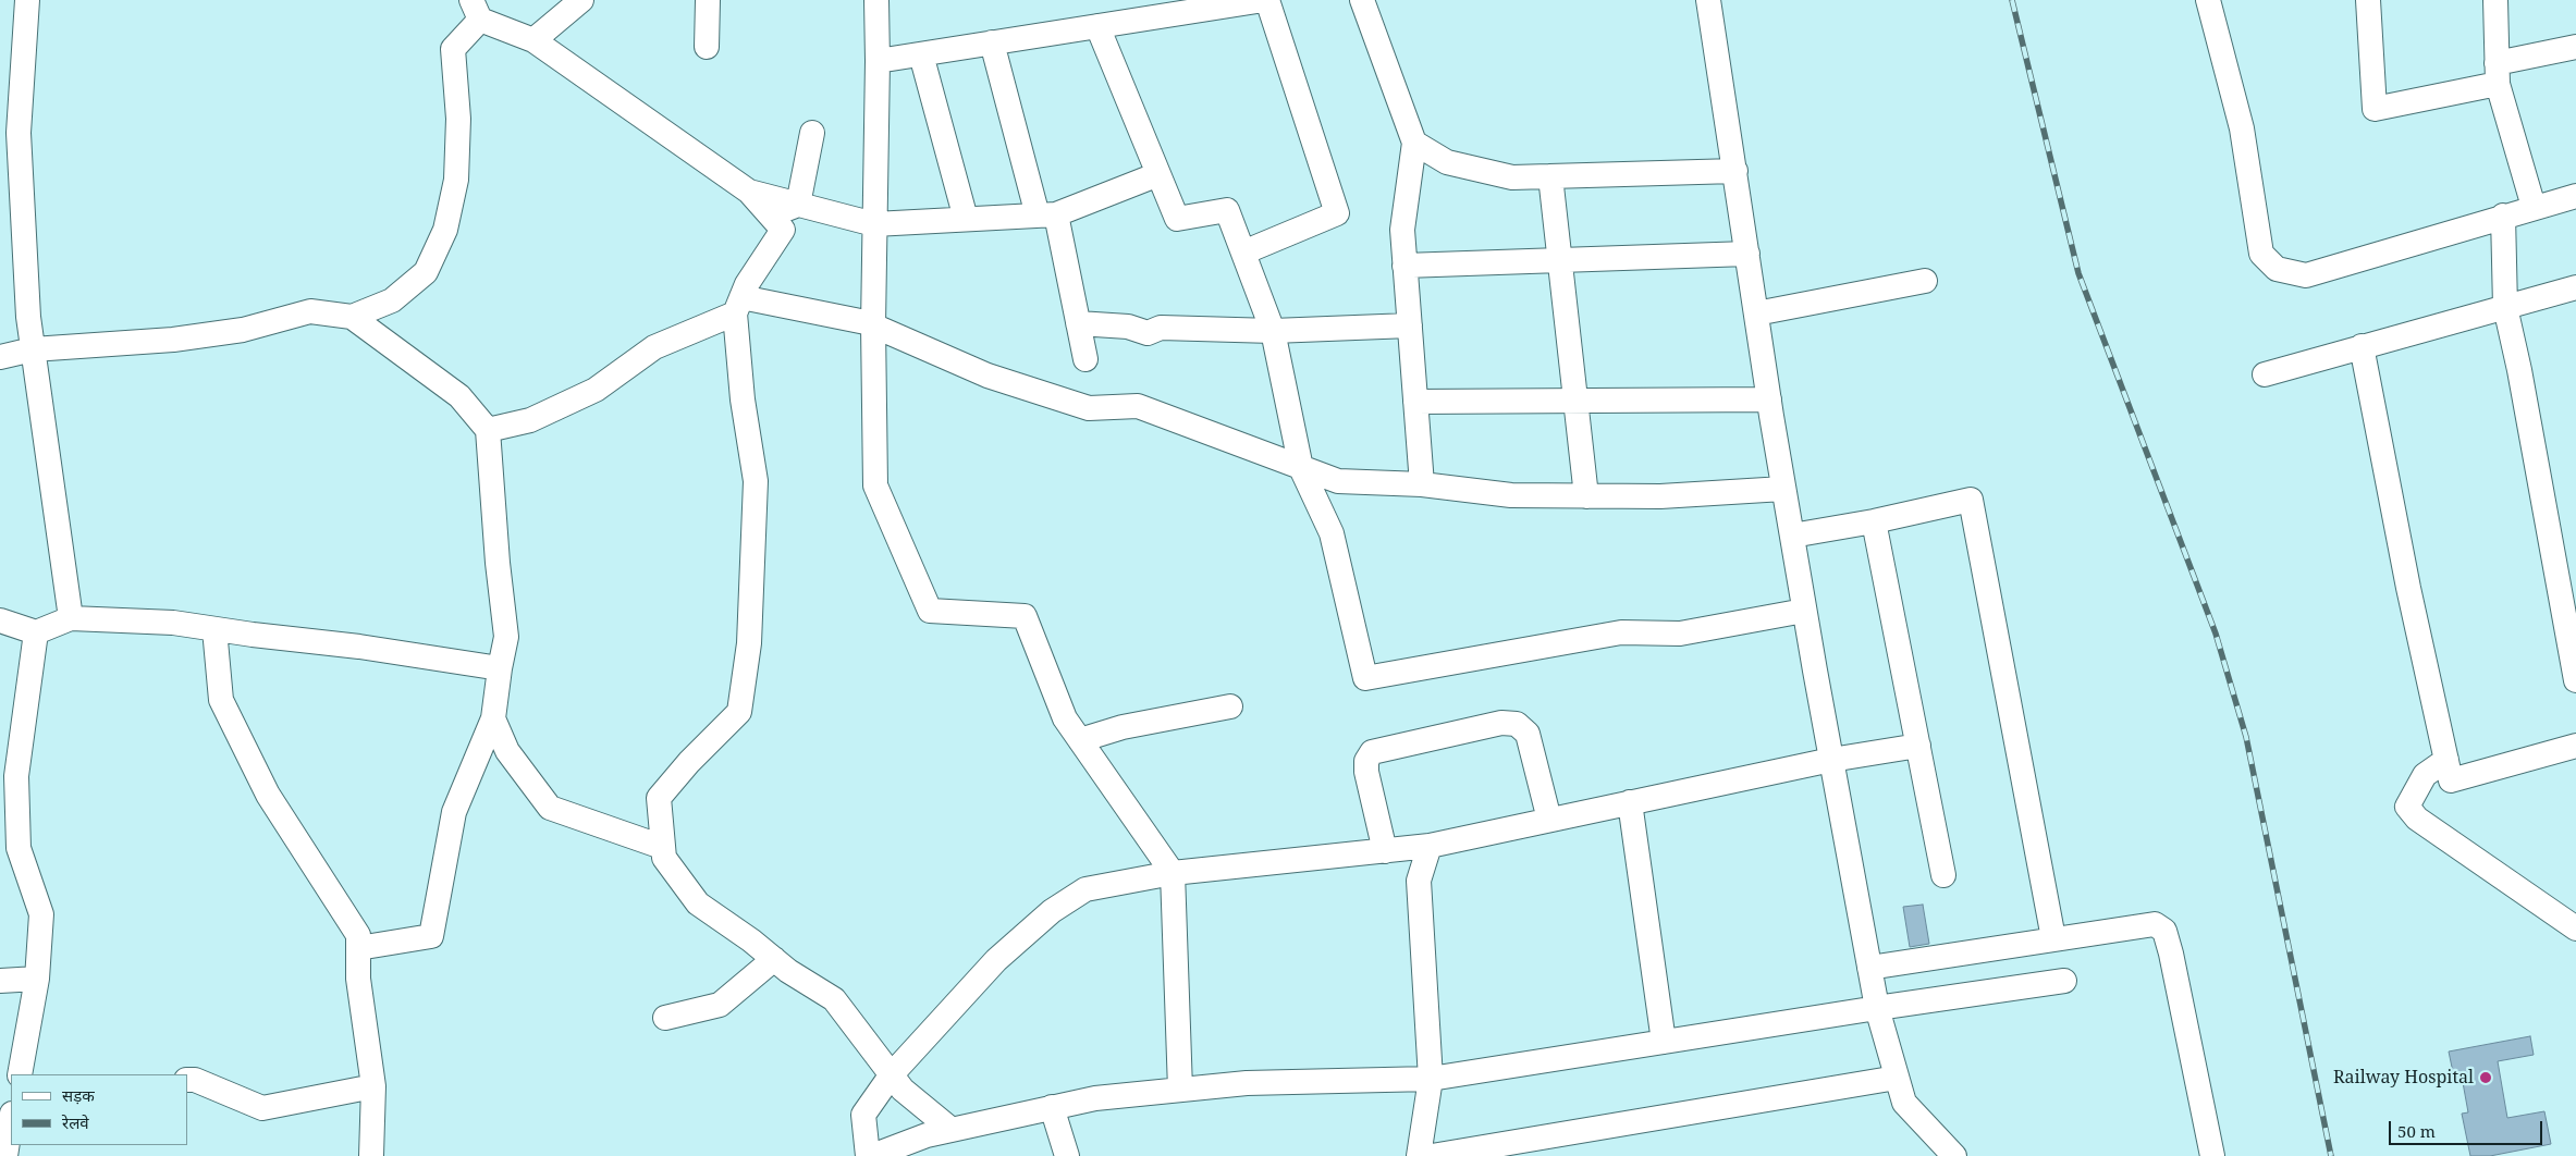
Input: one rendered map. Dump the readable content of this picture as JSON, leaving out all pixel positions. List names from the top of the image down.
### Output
{
  "places": ["Railway Hospital"],
  "legend": ["सड़क", "रेलवे"],
  "scale_bar": "50 m"
}
